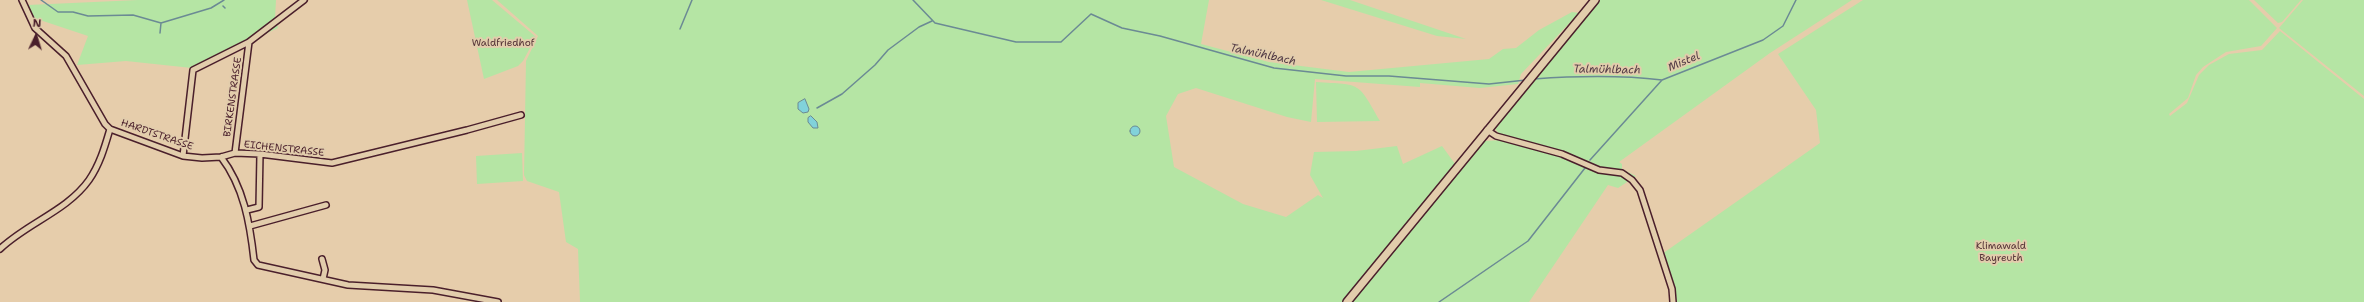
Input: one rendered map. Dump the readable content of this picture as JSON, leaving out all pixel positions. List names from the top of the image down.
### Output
{
  "streets": {
    "street": ["BIRKENSTRASSE", "HARDTSTRASSE", "EICHENSTRASSE"]
  },
  "crossings": [
    ["BIRKENSTRASSE", "HARDTSTRASSE"],
    ["BIRKENSTRASSE", "EICHENSTRASSE"],
    ["HARDTSTRASSE", "EICHENSTRASSE"]
  ],
  "water": ["Talmühlbach", "Mistel"],
  "parks": ["Waldfriedhof", "Klimawald Bayreuth"],
  "north": "top"
}
